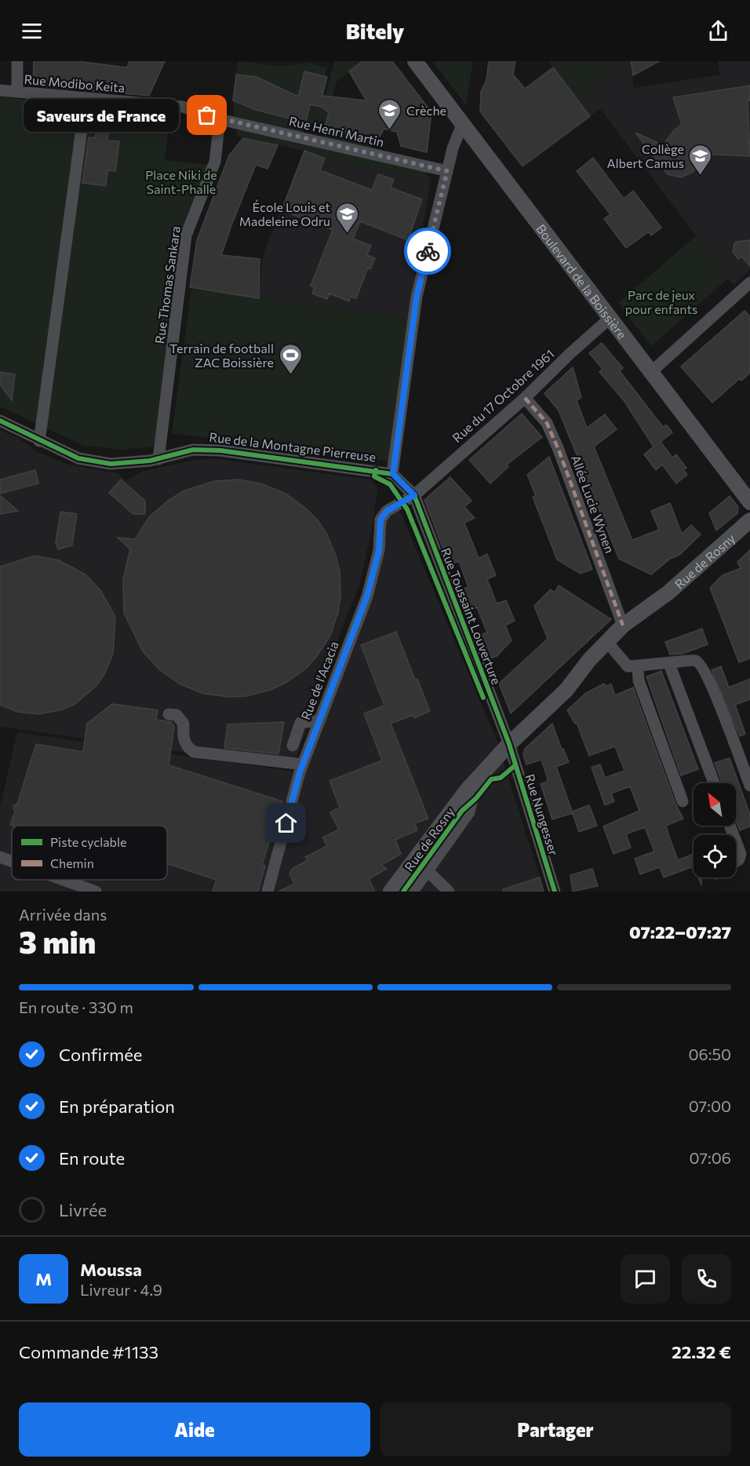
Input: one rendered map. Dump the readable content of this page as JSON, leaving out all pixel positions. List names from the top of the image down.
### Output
{
  "streets": {
    "main road": ["Boulevard de la Boissière", "Rue de Rosny"],
    "street": [
      "Rue Modibo Keita",
      "Rue Henri Martin",
      "Rue Thomas Sankara",
      "Rue du 17 Octobre 1961",
      "Rue de la Montagne Pierreuse",
      "Allée Lucie Wynen",
      "Rue Toussaint Louverture",
      "Rue de l'Acacia",
      "Rue Nungesser"
    ]
  },
  "crossings": [
    ["Rue Modibo Keita", "Rue Henri Martin"],
    ["Rue Modibo Keita", "Rue Thomas Sankara"],
    ["Rue Henri Martin", "Rue Thomas Sankara"],
    ["Boulevard de la Boissière", "Rue du 17 Octobre 1961"],
    ["Rue Thomas Sankara", "Rue de la Montagne Pierreuse"],
    ["Rue du 17 Octobre 1961", "Allée Lucie Wynen"],
    ["Rue du 17 Octobre 1961", "Rue Toussaint Louverture"],
    ["Rue du 17 Octobre 1961", "Rue de l'Acacia"],
    ["Allée Lucie Wynen", "Rue de Rosny"],
    ["Rue de Rosny", "Rue Toussaint Louverture"],
    ["Rue de Rosny", "Rue Nungesser"],
    ["Rue Toussaint Louverture", "Rue de l'Acacia"],
    ["Rue Toussaint Louverture", "Rue Nungesser"]
  ],
  "parks": ["Place Niki de Saint-Phalle", "Parc de jeux pour enfants"],
  "places": {
    "other": ["Saveurs de France"],
    "school or university": ["Crèche", "Collège Albert Camus", "École Louis et Madeleine Odru"],
    "sports": ["Terrain de football ZAC Boissière"]
  },
  "legend": ["Piste cyclable", "Chemin"],
  "north": "top left",
  "page": {
    "header": "Bitely",
    "bubble": "Saveurs de France",
    "heading": ["3 min", "Arrivée dans", "07:22–07:27"],
    "panel": [
      "Moussa",
      "Livreur · 4.9",
      "Commande #1133",
      "22.32 €"
    ],
    "bar": "En route · 330 m",
    "list": [
      ["Confirmée", "06:50"],
      ["En préparation", "07:00"],
      ["En route", "07:06"],
      "Livrée"
    ],
    "round": "M",
    "buttons": ["Aide", "Partager"]
  }
}
